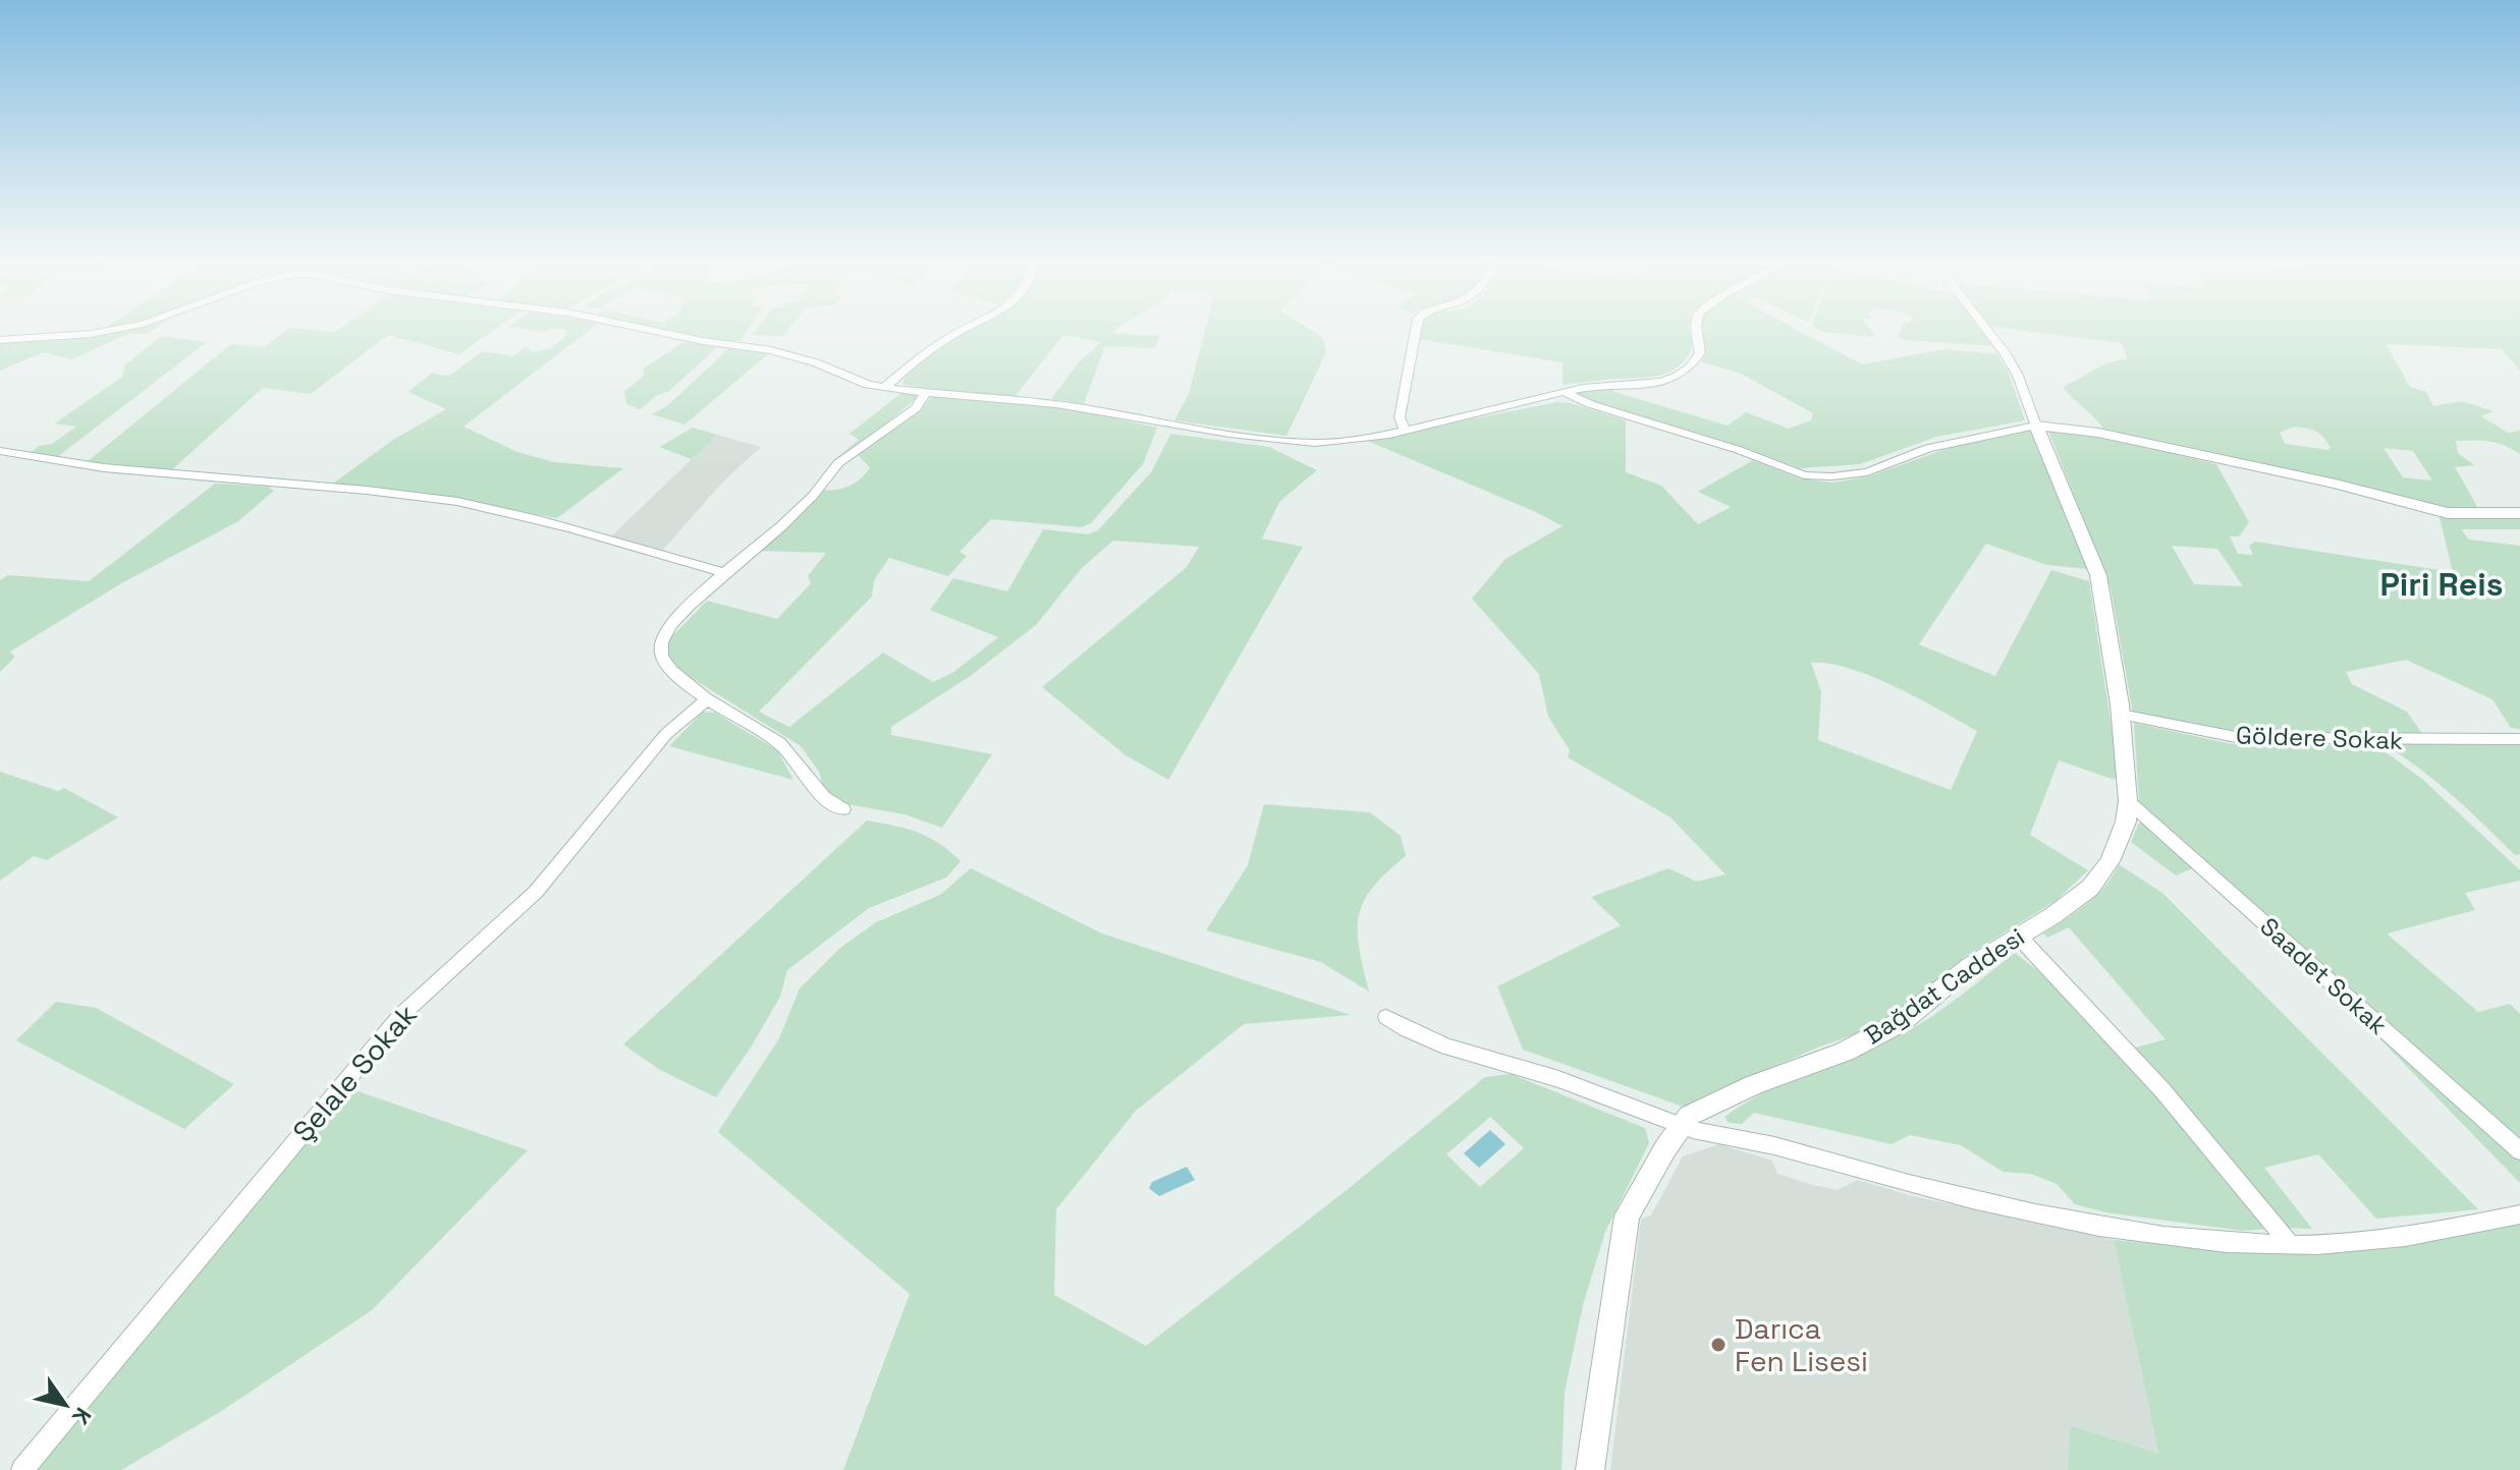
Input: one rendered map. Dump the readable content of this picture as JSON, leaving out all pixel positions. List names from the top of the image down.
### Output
{
  "streets": {
    "street": [
      "Göldere Sokak",
      "Saadet Sokak",
      "Bağdat Caddesi",
      "Şelale Sokak"
    ]
  },
  "crossings": [
    ["Göldere Sokak", "Bağdat Caddesi"],
    ["Saadet Sokak", "Bağdat Caddesi"]
  ],
  "districts": ["Piri Reis"],
  "places": ["Darıca Fen Lisesi"],
  "north": "bottom right"
}
